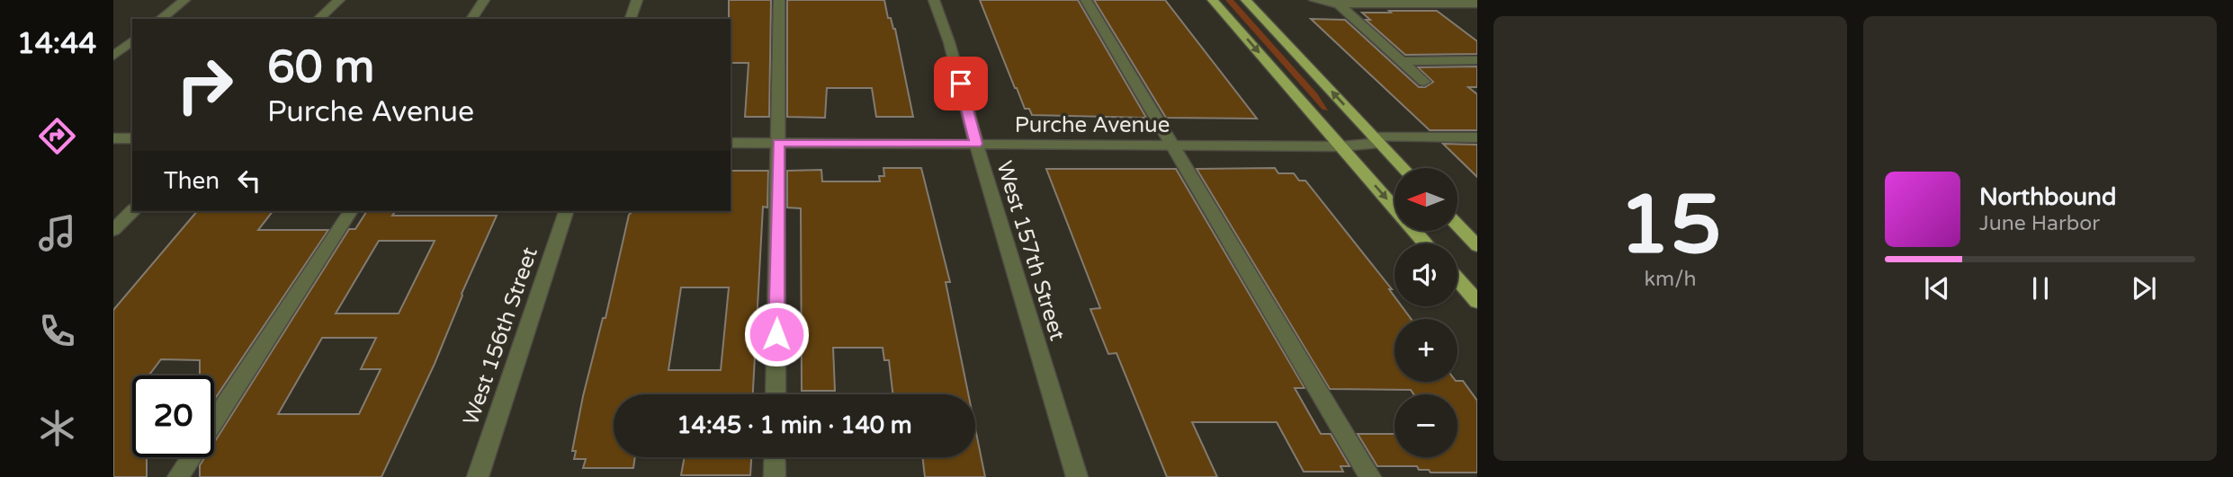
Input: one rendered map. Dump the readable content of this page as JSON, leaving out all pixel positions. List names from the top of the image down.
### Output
{
  "streets": {
    "street": ["Purche Avenue", "West 157th Street", "West 156th Street"]
  },
  "crossings": [
    ["Purche Avenue", "West 157th Street"]
  ],
  "north": "left",
  "page": {
    "tabs": "14:44",
    "tile": ["15", "km/h"],
    "turn": ["60 m", "Purche Avenue"],
    "then": "Then",
    "map_buttons": ["+", "−"],
    "song": ["Northbound", "June Harbor"],
    "limit": "20",
    "trip": "14:45 · 1 min · 140 m"
  }
}
